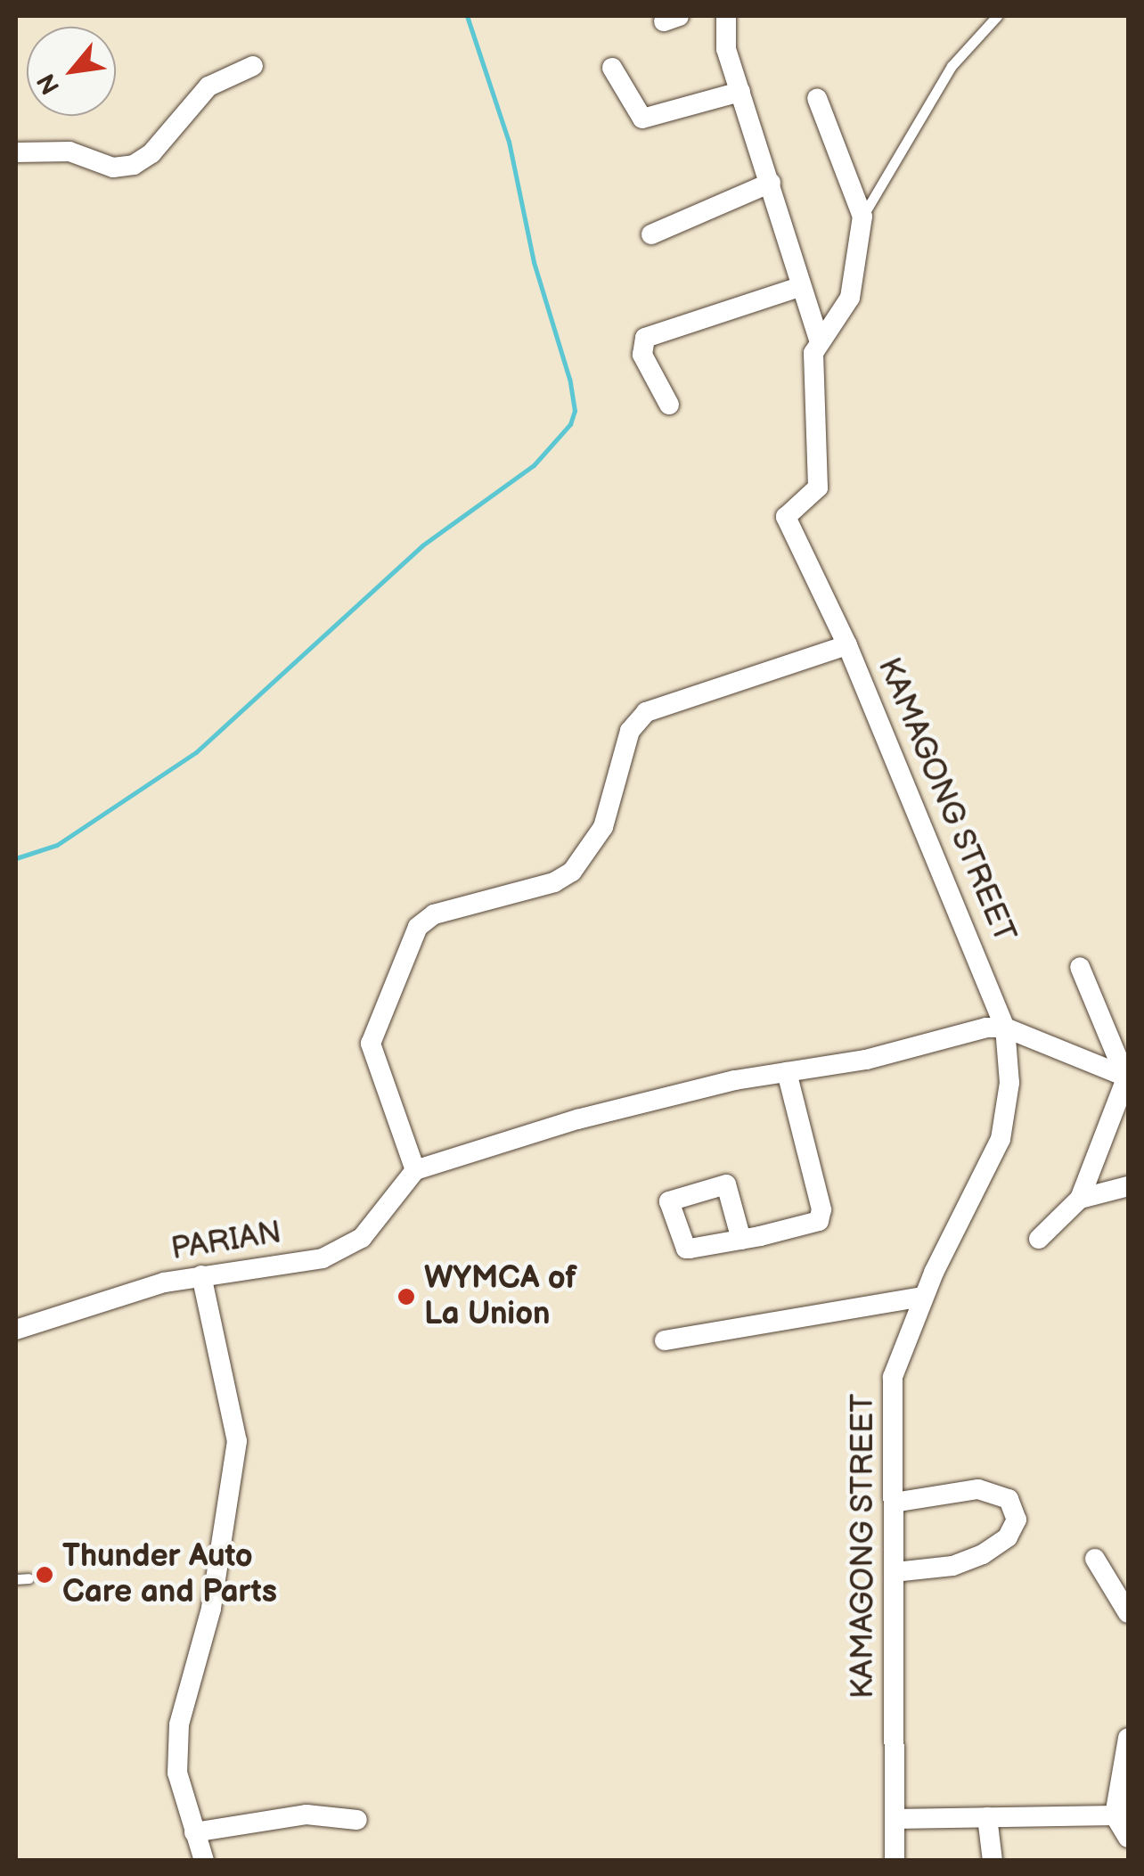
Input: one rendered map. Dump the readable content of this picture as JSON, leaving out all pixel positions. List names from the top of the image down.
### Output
{
  "streets": {
    "street": ["KAMAGONG STREET", "PARIAN"]
  },
  "places": ["WYMCA of La Union", "Thunder Auto Care and Parts"],
  "north": "bottom left"
}
